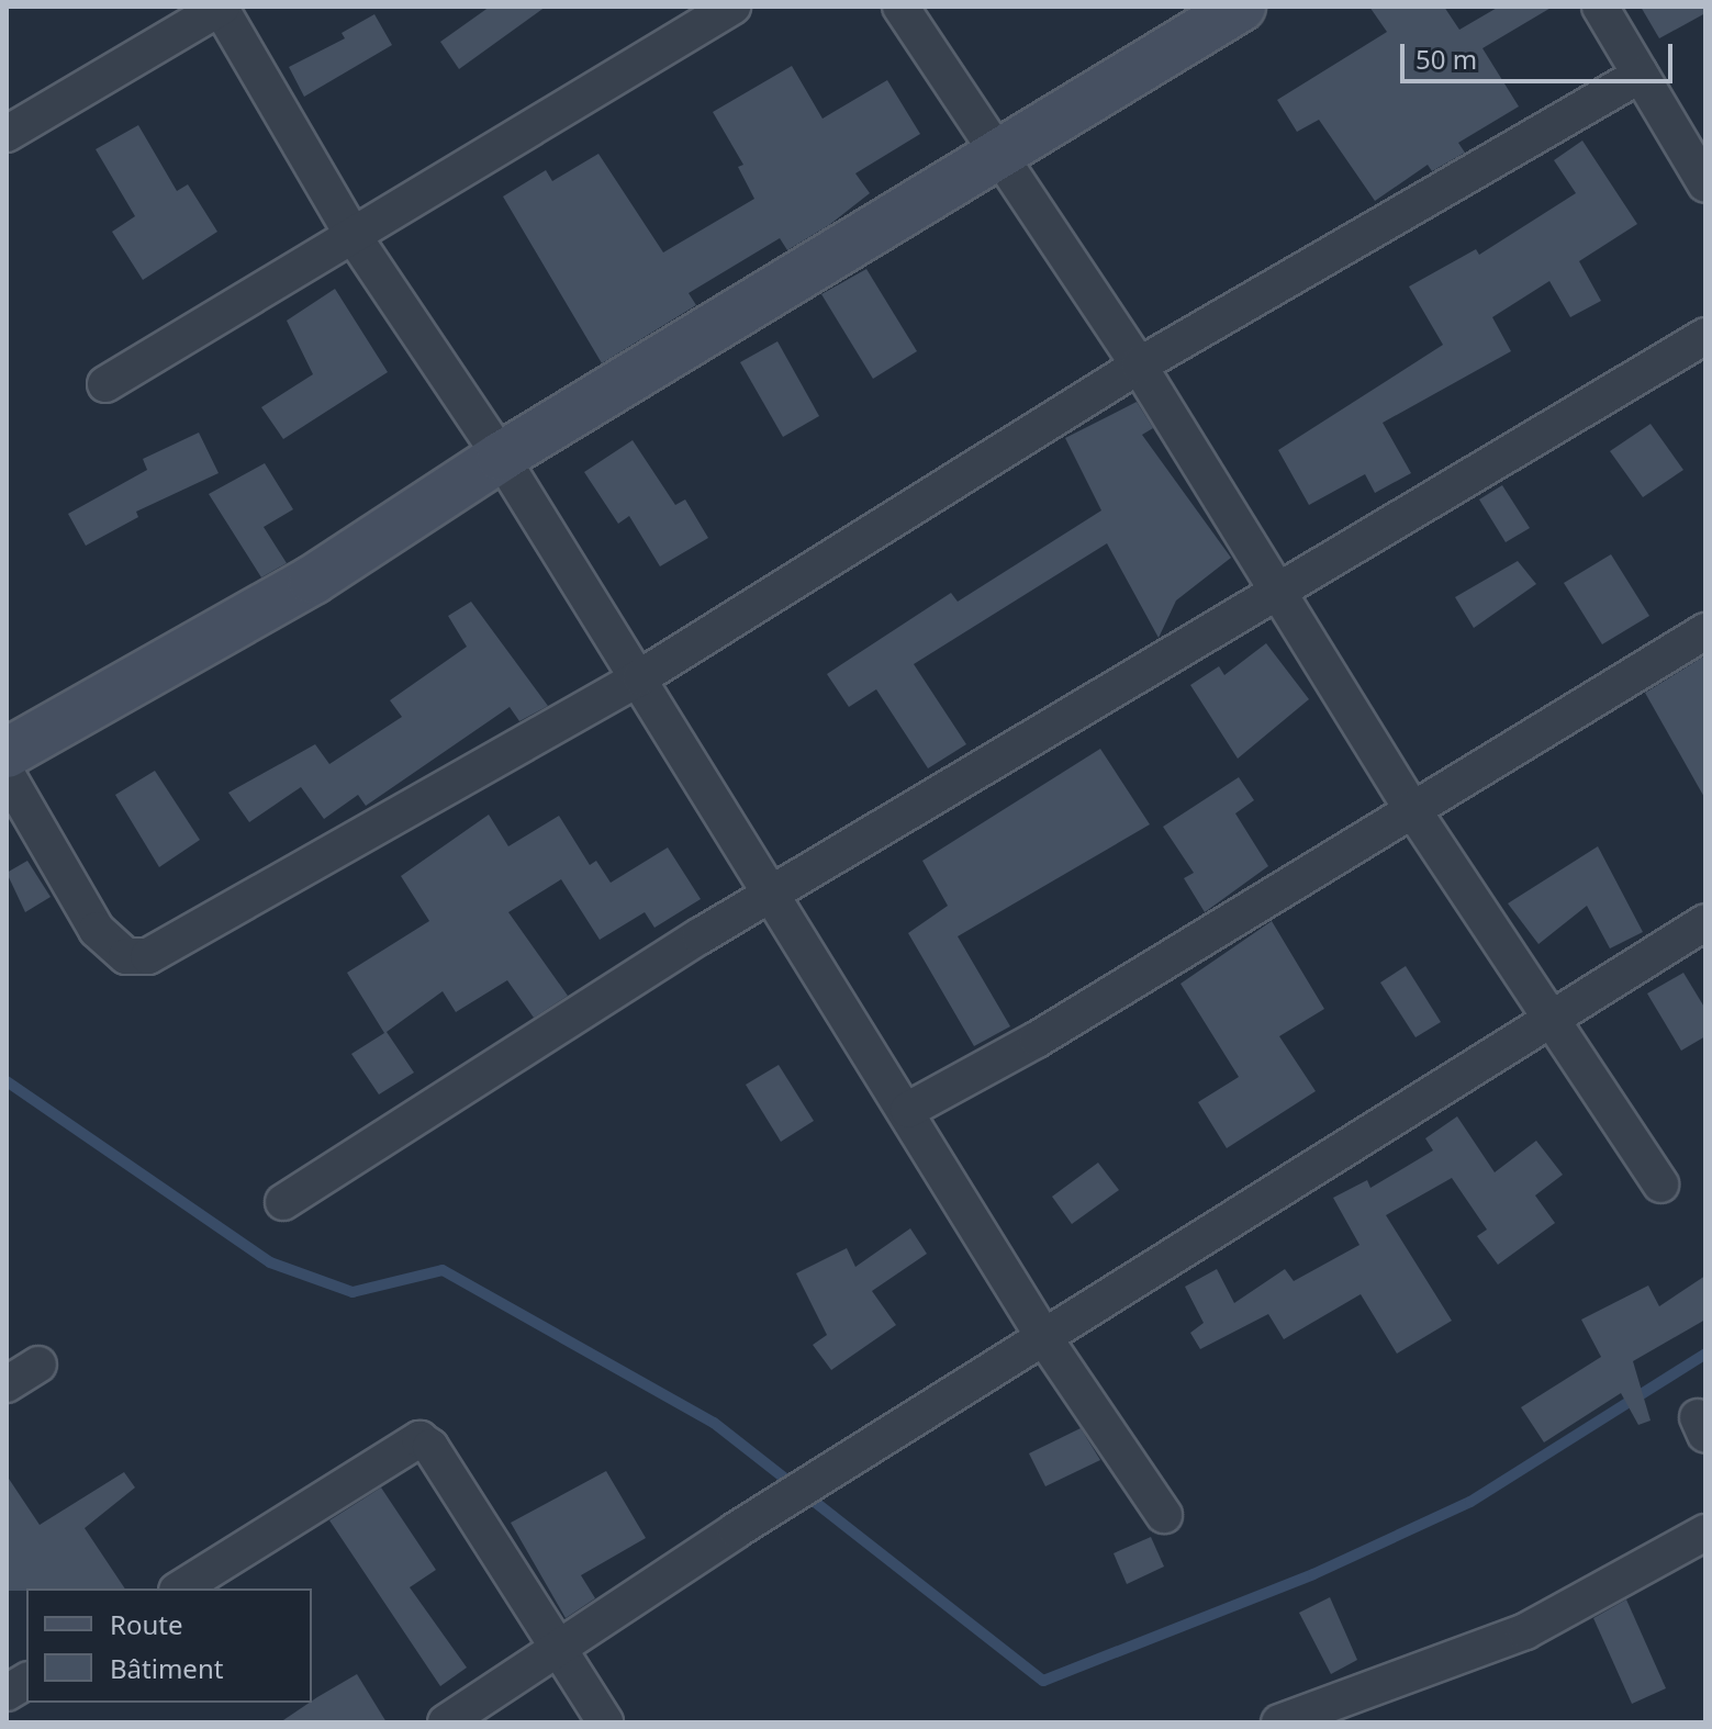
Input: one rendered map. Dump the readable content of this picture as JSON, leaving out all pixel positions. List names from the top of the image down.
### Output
{
  "legend": ["Route", "Bâtiment"],
  "scale_bar": "50 m"
}
